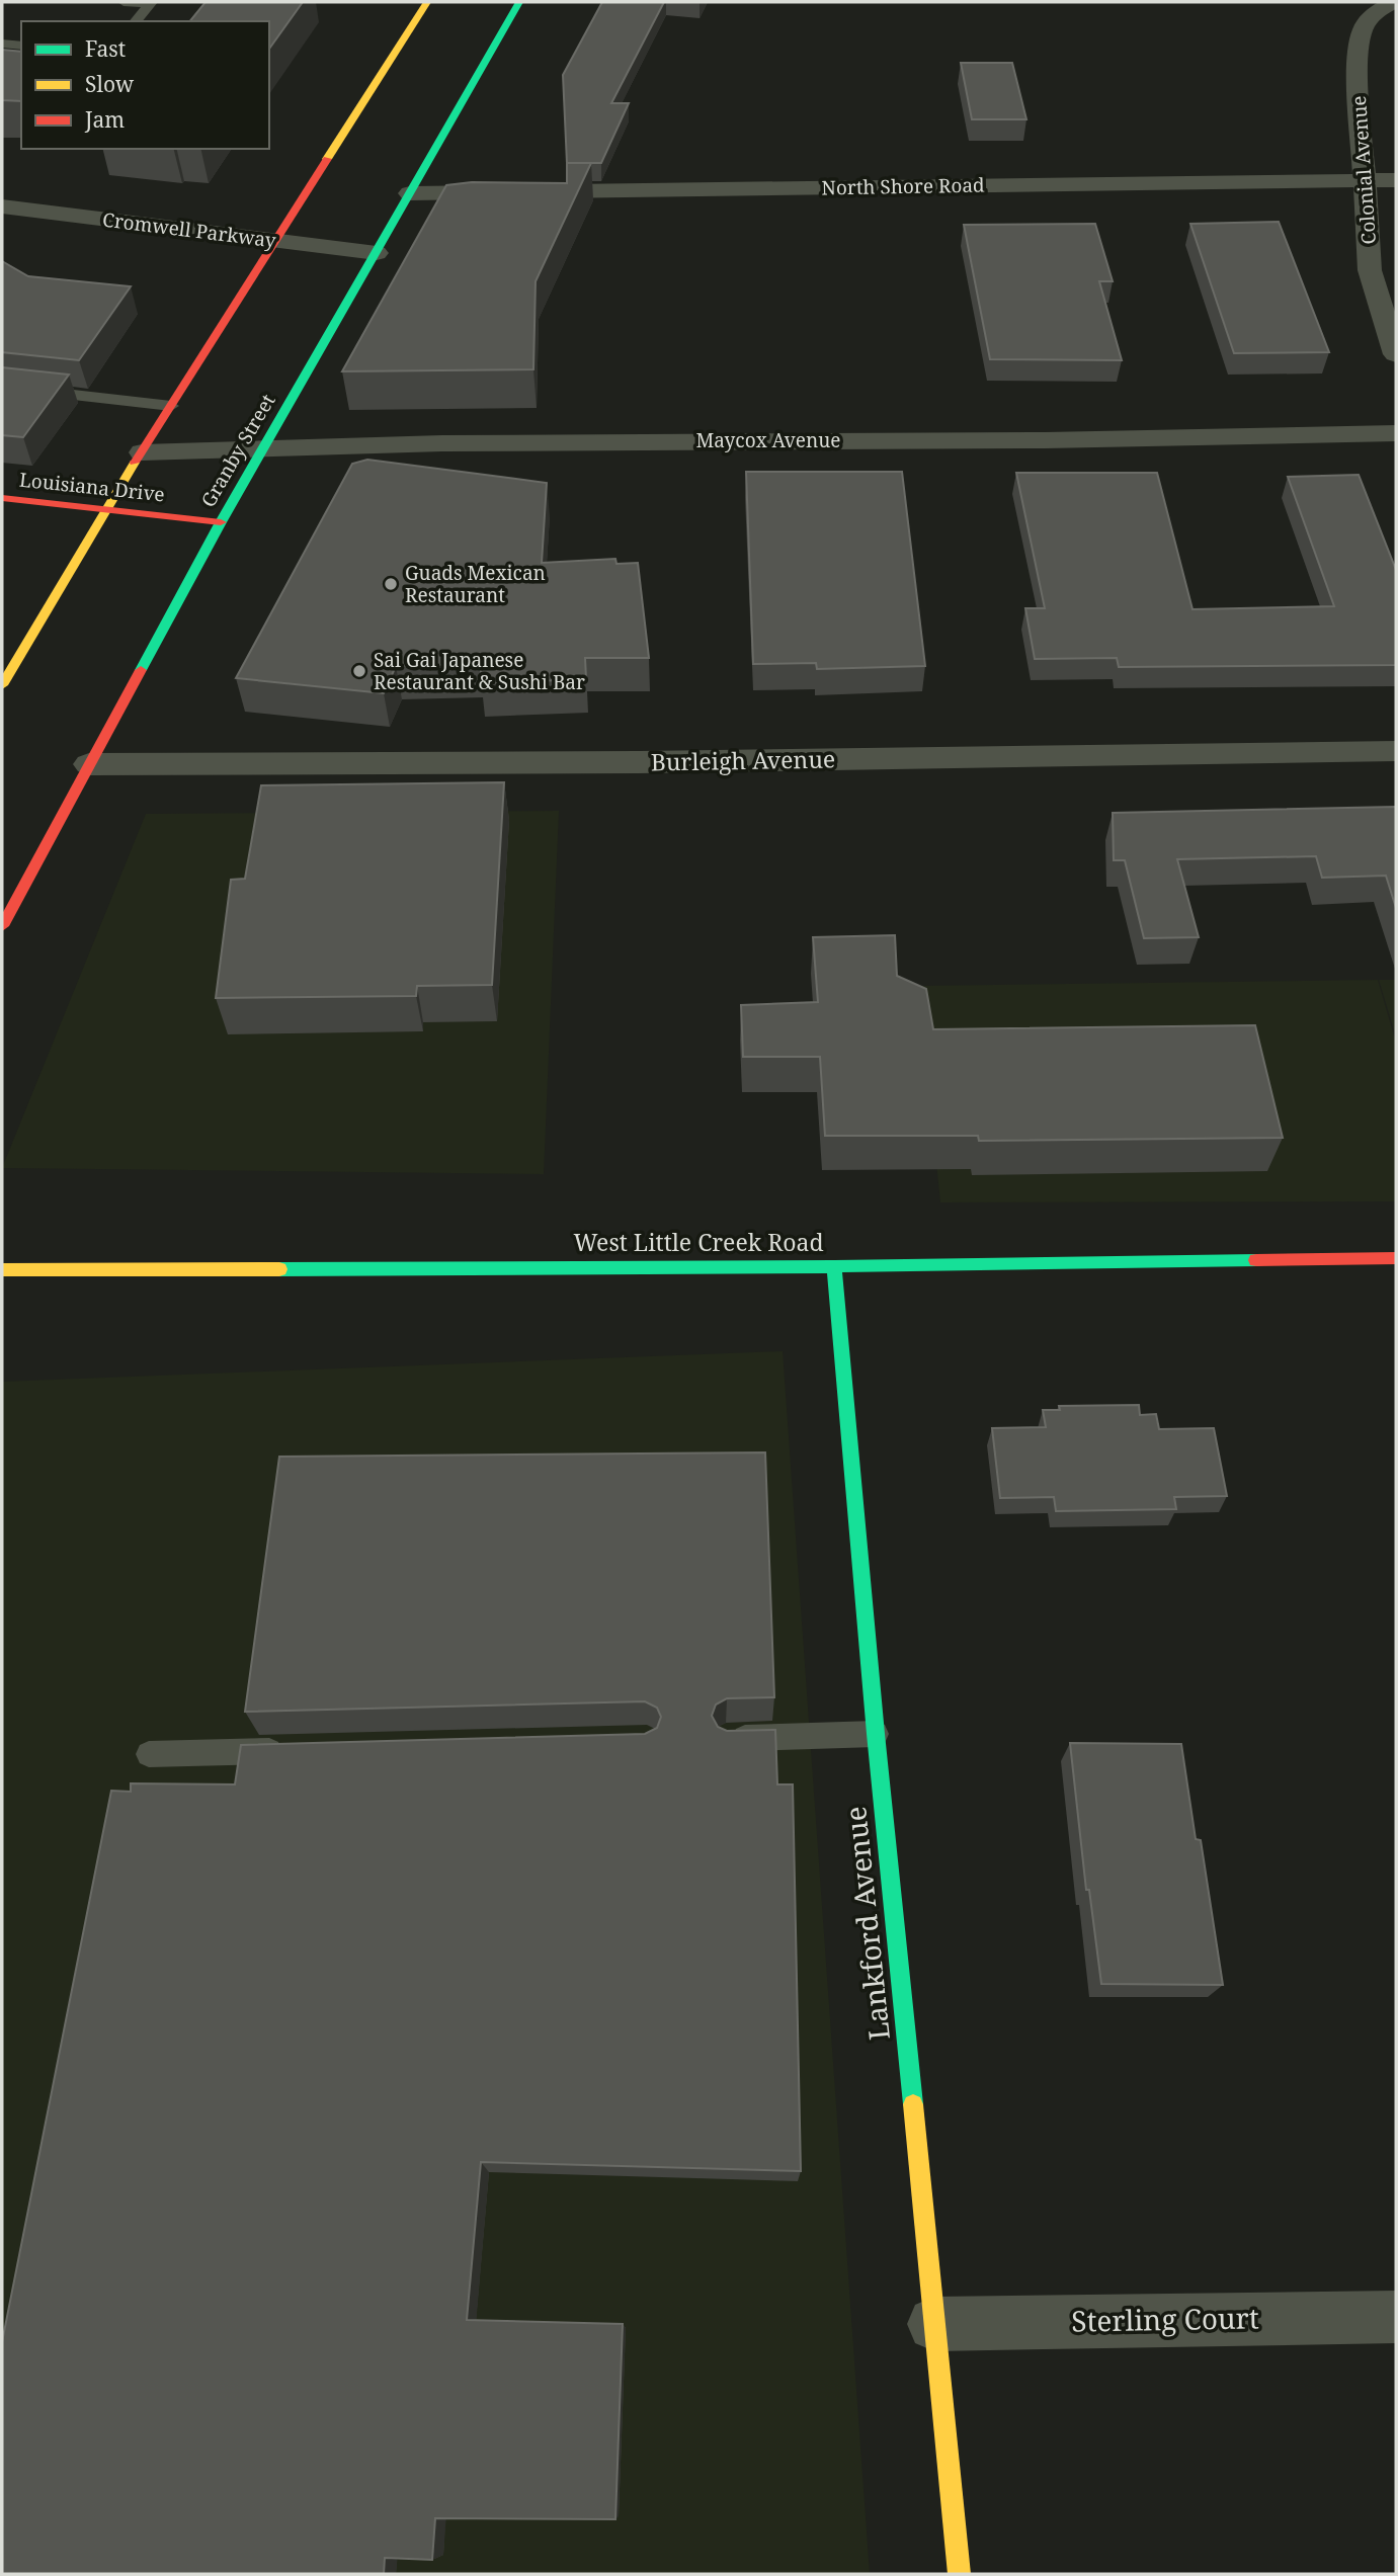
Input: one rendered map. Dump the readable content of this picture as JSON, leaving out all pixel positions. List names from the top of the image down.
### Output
{
  "streets": {
    "main road": [
      "Granby Street",
      "Louisiana Drive",
      "West Little Creek Road",
      "Lankford Avenue"
    ],
    "street": [
      "Colonial Avenue",
      "North Shore Road",
      "Cromwell Parkway",
      "Maycox Avenue",
      "Burleigh Avenue",
      "Sterling Court"
    ]
  },
  "crossings": [
    ["Colonial Avenue", "North Shore Road"],
    ["North Shore Road", "Granby Street"],
    ["Cromwell Parkway", "Granby Street"],
    ["Maycox Avenue", "Granby Street"],
    ["Granby Street", "Louisiana Drive"],
    ["Granby Street", "Burleigh Avenue"],
    ["West Little Creek Road", "Lankford Avenue"],
    ["Lankford Avenue", "Sterling Court"]
  ],
  "places": ["Guads Mexican Restaurant", "Sai Gai Japanese Restaurant & Sushi Bar"],
  "legend": ["Fast", "Slow", "Jam"]
}
